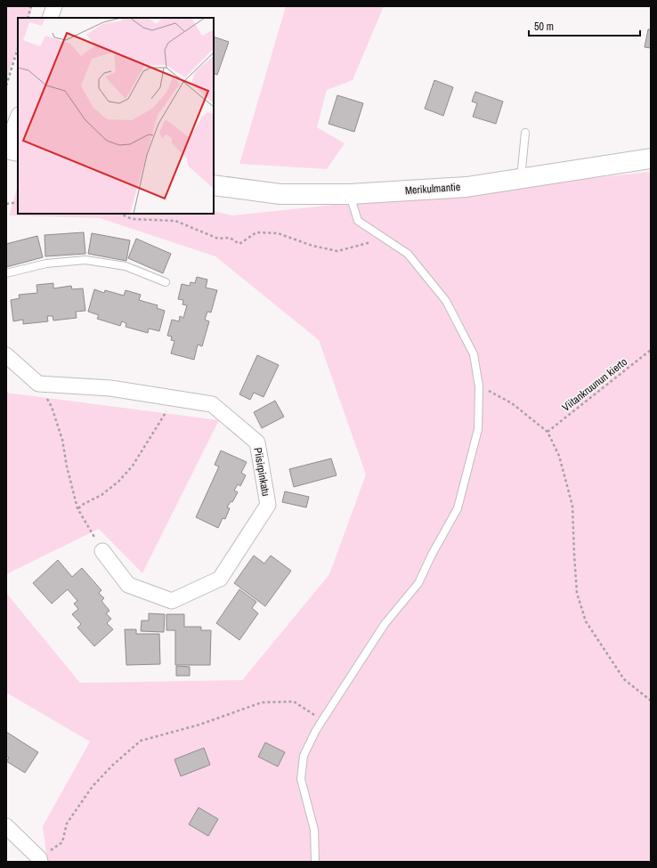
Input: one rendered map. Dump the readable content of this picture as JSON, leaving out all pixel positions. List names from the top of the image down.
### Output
{
  "streets": {
    "street": ["Merikulmantie", "Piisirpinkatu"],
    "path": ["Viitankruunun kierto"]
  },
  "scale_bar": "50 m"
}
